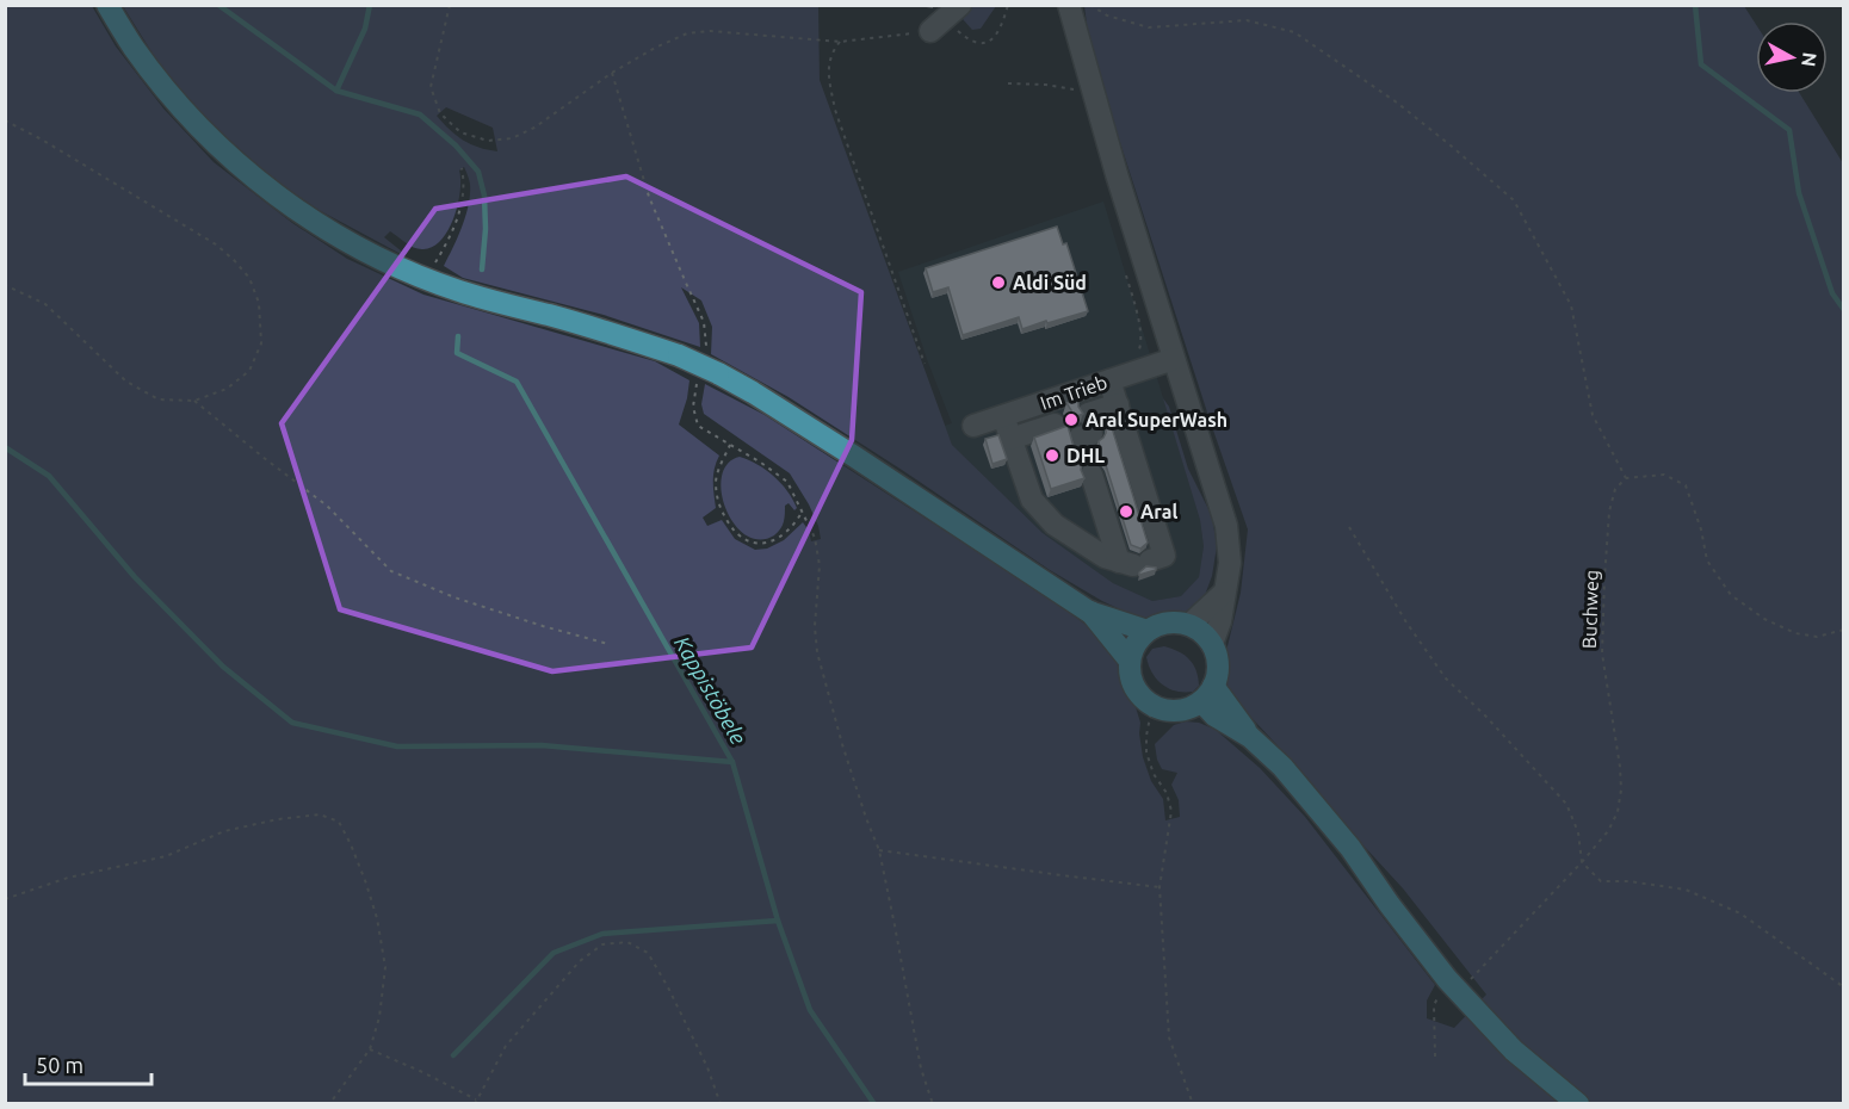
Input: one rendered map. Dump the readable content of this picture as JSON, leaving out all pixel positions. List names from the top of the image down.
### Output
{
  "streets": {
    "street": ["Im Trieb"],
    "path": ["Buchweg"]
  },
  "water": ["Kappistöbele"],
  "places": [
    "Aldi Süd",
    "Aral SuperWash",
    "DHL",
    "Aral"
  ],
  "scale_bar": "50 m",
  "north": "right"
}
